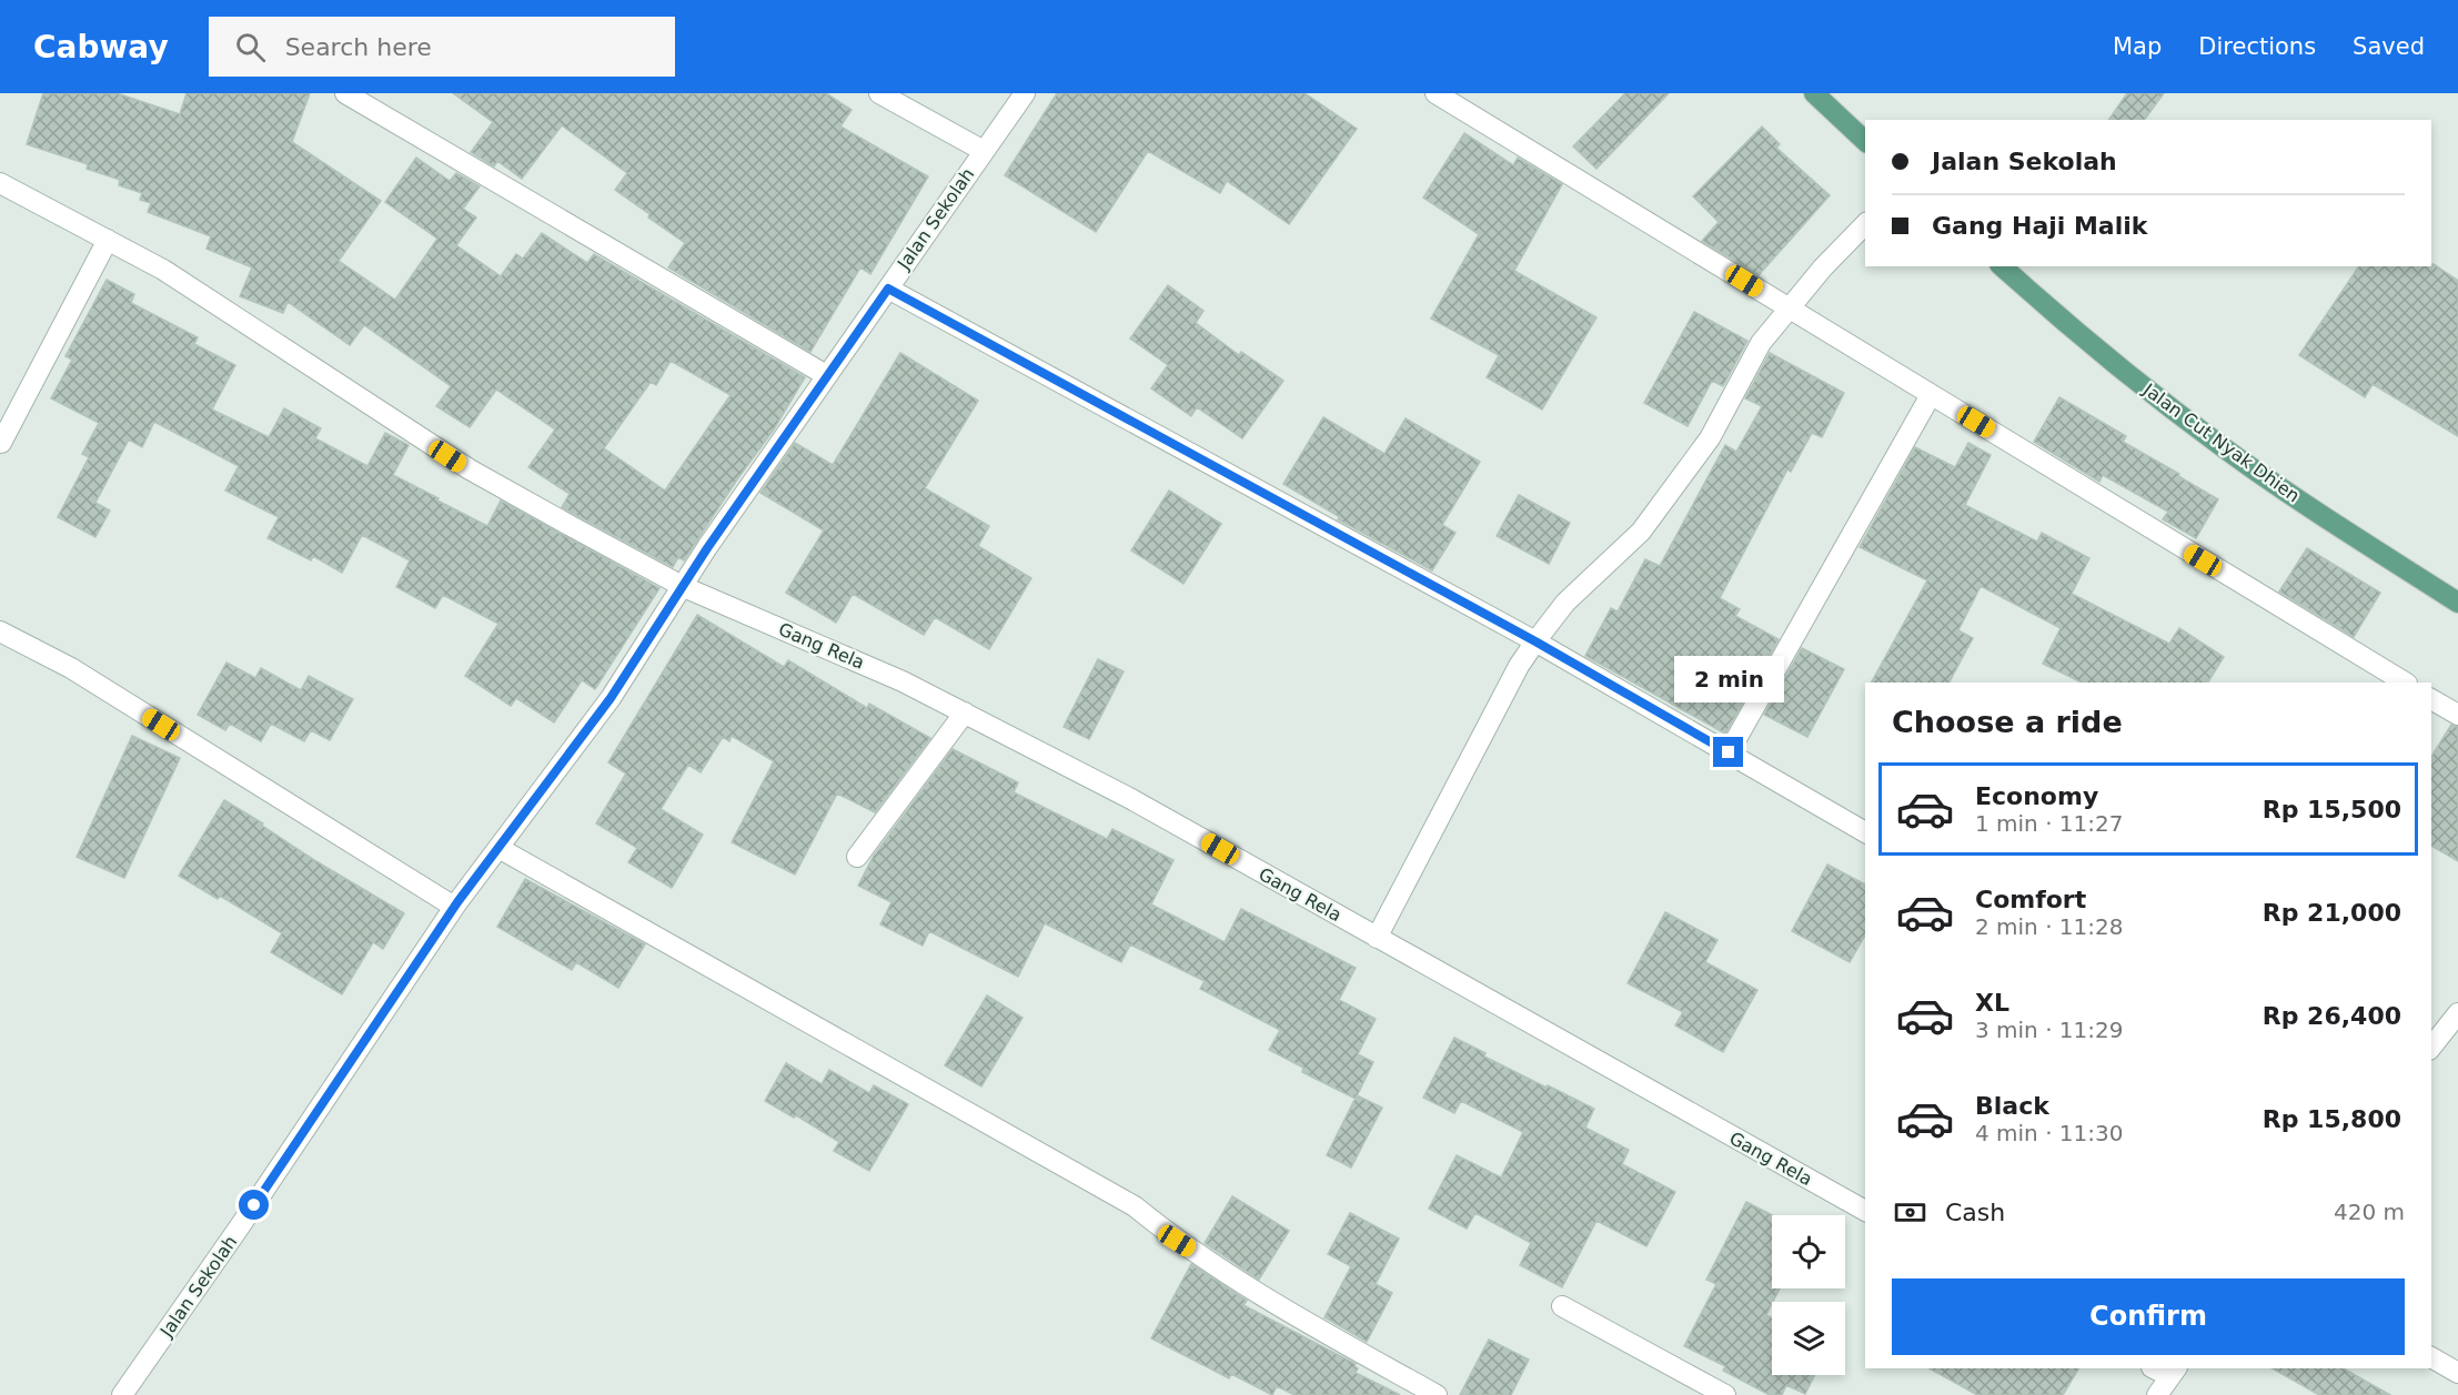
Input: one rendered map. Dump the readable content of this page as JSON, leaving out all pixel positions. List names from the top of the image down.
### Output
{
  "streets": {
    "main road": ["Jalan Cut Nyak Dhien"],
    "street": ["Jalan Sekolah", "Gang Rela"]
  },
  "crossings": [
    ["Jalan Sekolah", "Gang Rela"]
  ],
  "page": {
    "header": "Cabway",
    "search": "Search here",
    "nav": ["Map", "Directions", "Saved"],
    "banner": ["Jalan Sekolah", "Gang Haji Malik"],
    "bubble": "2 min",
    "heading": "Choose a ride",
    "list": [
      {
        "name": "Economy",
        "note": "1 min · 11:27",
        "value": "Rp 15,500"
      },
      {
        "name": "Comfort",
        "note": "2 min · 11:28",
        "value": "Rp 21,000"
      },
      {
        "name": "XL",
        "note": "3 min · 11:29",
        "value": "Rp 26,400"
      },
      {
        "name": "Black",
        "note": "4 min · 11:30",
        "value": "Rp 15,800"
      }
    ],
    "pay": ["Cash", "420 m"],
    "buttons": "Confirm"
  }
}
